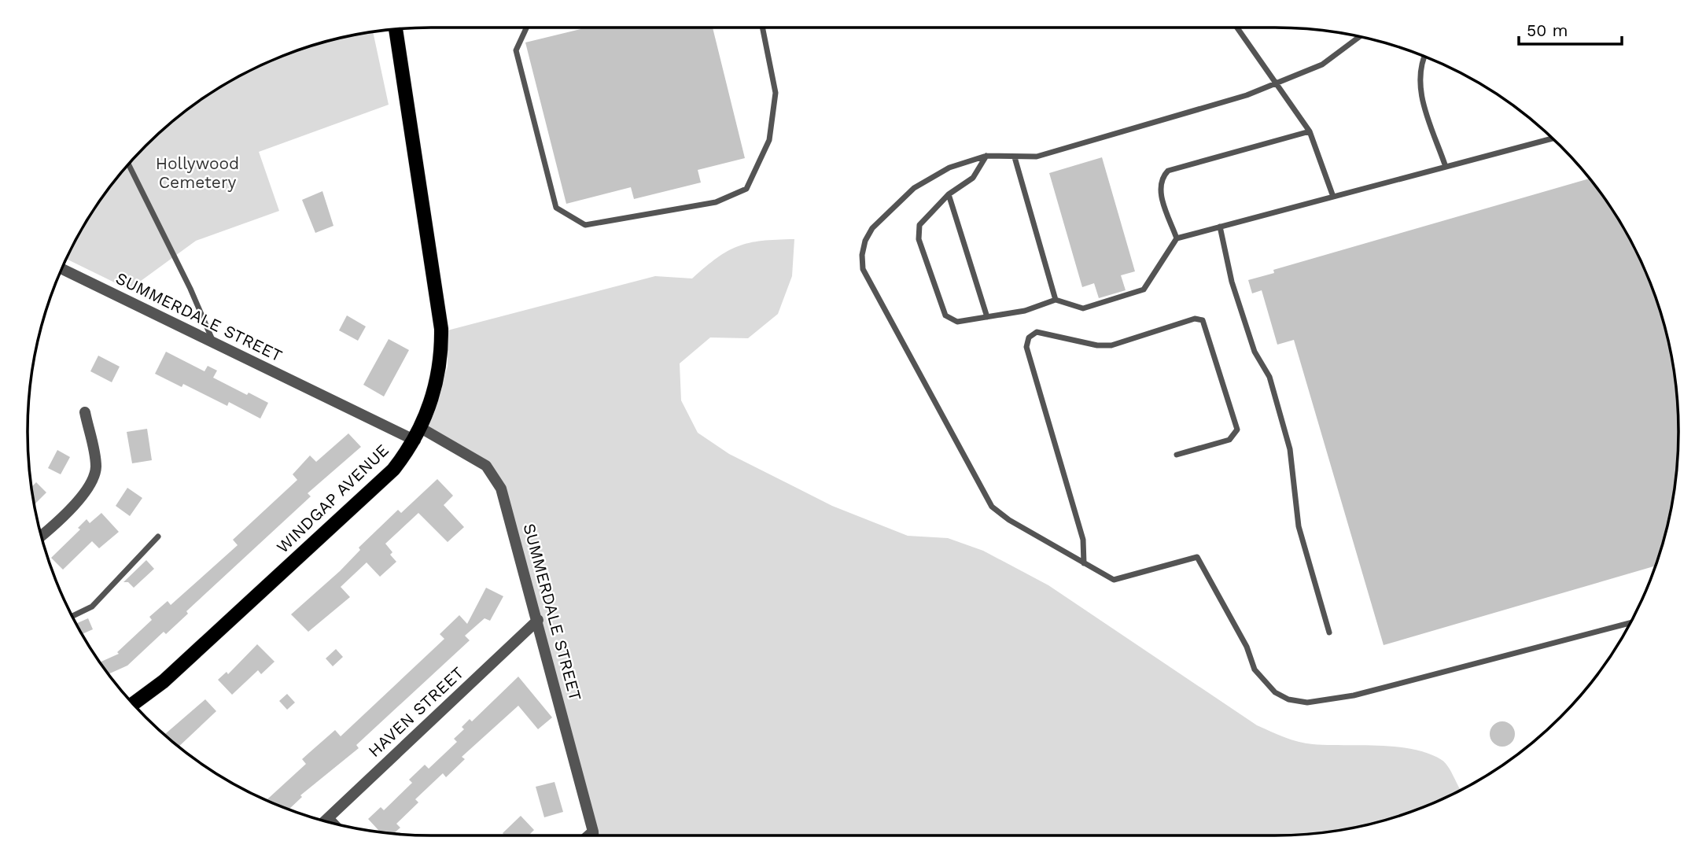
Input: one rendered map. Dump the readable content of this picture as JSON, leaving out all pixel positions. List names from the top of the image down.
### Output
{
  "streets": {
    "main road": ["WINDGAP AVENUE"],
    "street": ["SUMMERDALE STREET", "HAVEN STREET"]
  },
  "crossings": [
    ["SUMMERDALE STREET", "WINDGAP AVENUE"],
    ["SUMMERDALE STREET", "HAVEN STREET"]
  ],
  "parks": ["Hollywood Cemetery"],
  "scale_bar": "50 m"
}
